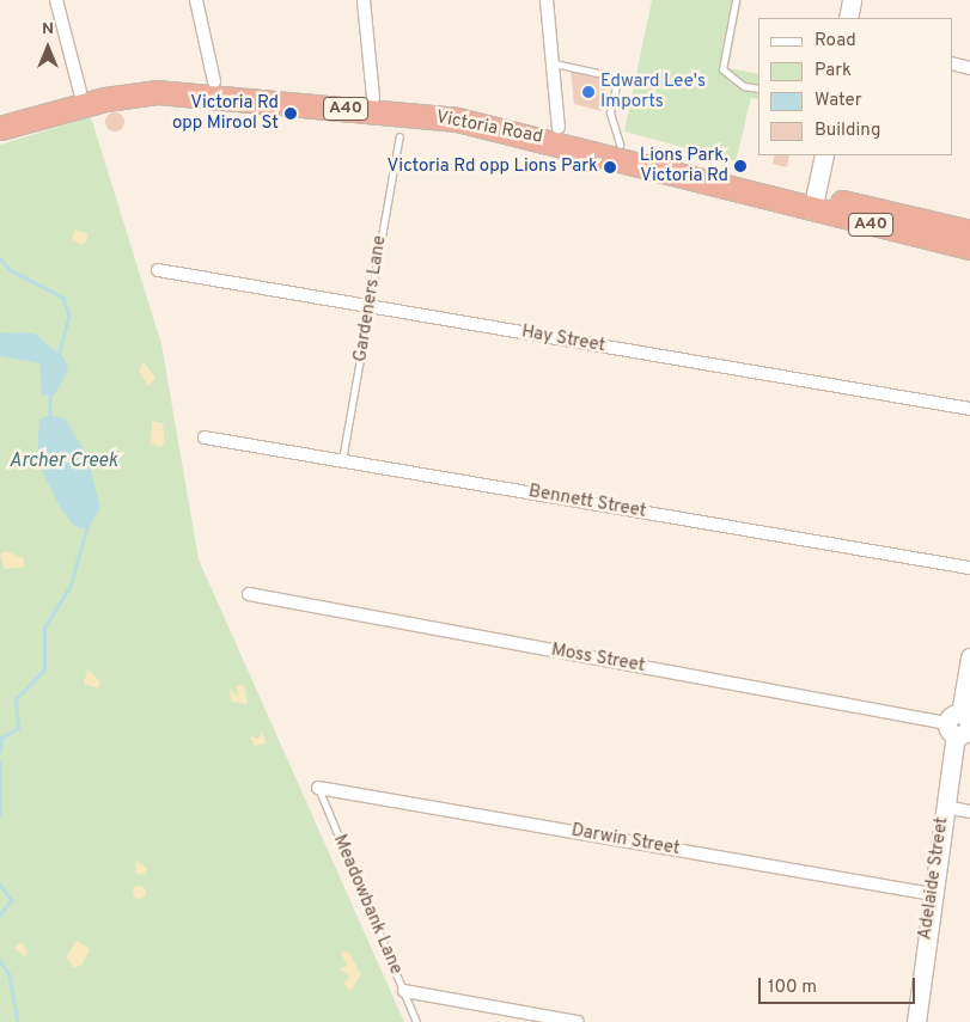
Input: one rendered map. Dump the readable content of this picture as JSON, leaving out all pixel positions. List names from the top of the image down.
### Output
{
  "streets": {
    "highway": ["A40", "Victoria Road"],
    "street": [
      "Hay Street",
      "Bennett Street",
      "Moss Street",
      "Darwin Street",
      "Adelaide Street"
    ],
    "lane": ["Gardeners Lane", "Meadowbank Lane"]
  },
  "crossings": [
    ["Gardeners Lane", "Hay Street"],
    ["Gardeners Lane", "Bennett Street"],
    ["Moss Street", "Adelaide Street"],
    ["Darwin Street", "Adelaide Street"],
    ["Darwin Street", "Meadowbank Lane"]
  ],
  "water": ["Archer Creek"],
  "places": [
    "Edward Lee's Imports",
    "Victoria Rd opp Mirool St",
    "Lions Park, Victoria Rd",
    "Victoria Rd opp Lions Park"
  ],
  "legend": [
    "Road",
    "Park",
    "Water",
    "Building"
  ],
  "scale_bar": "100 m",
  "north": "top"
}
